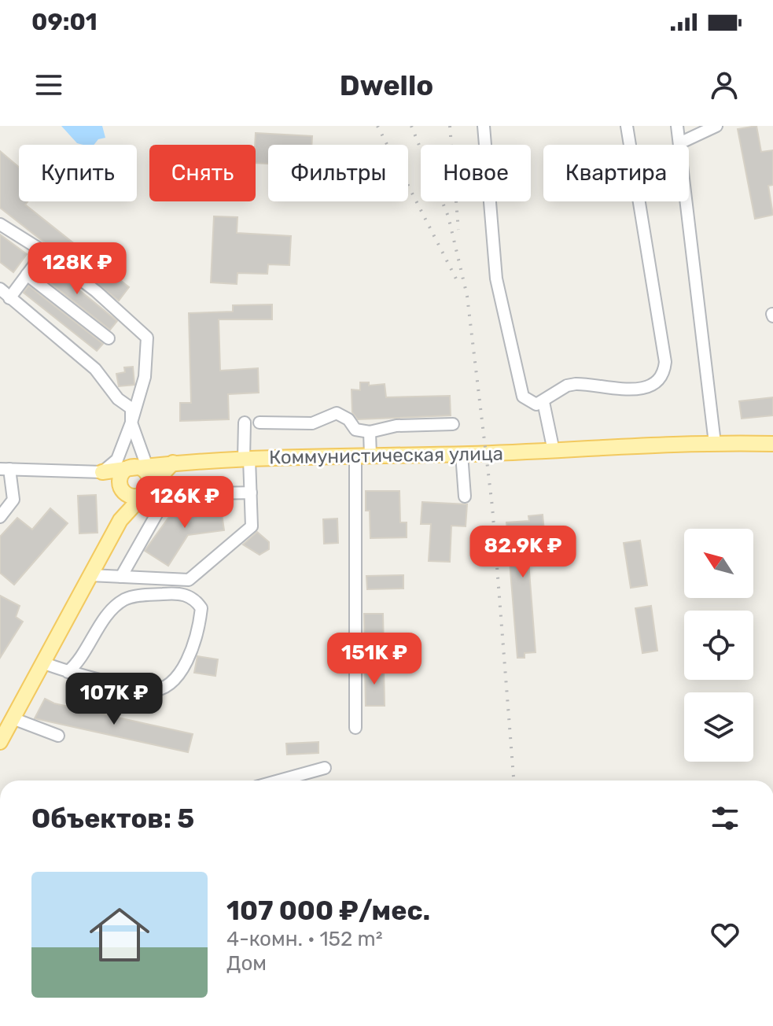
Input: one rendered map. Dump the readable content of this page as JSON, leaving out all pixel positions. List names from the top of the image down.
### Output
{
  "streets": {
    "main road": ["Коммунистическая улица"]
  },
  "north": "top left",
  "page": {
    "status": "09:01",
    "header": "Dwello",
    "chip": [
      "Купить",
      "Снять",
      "Фильтры",
      "Новое",
      "Квартира"
    ],
    "price": [
      "128K ₽",
      "126K ₽",
      "82.9K ₽",
      "151K ₽",
      "107K ₽"
    ],
    "heading": "Объектов: 5",
    "list": [
      {
        "name": "107 000 ₽/мес.",
        "note": "4-комн. · 152 m² · Дом"
      }
    ]
  }
}
